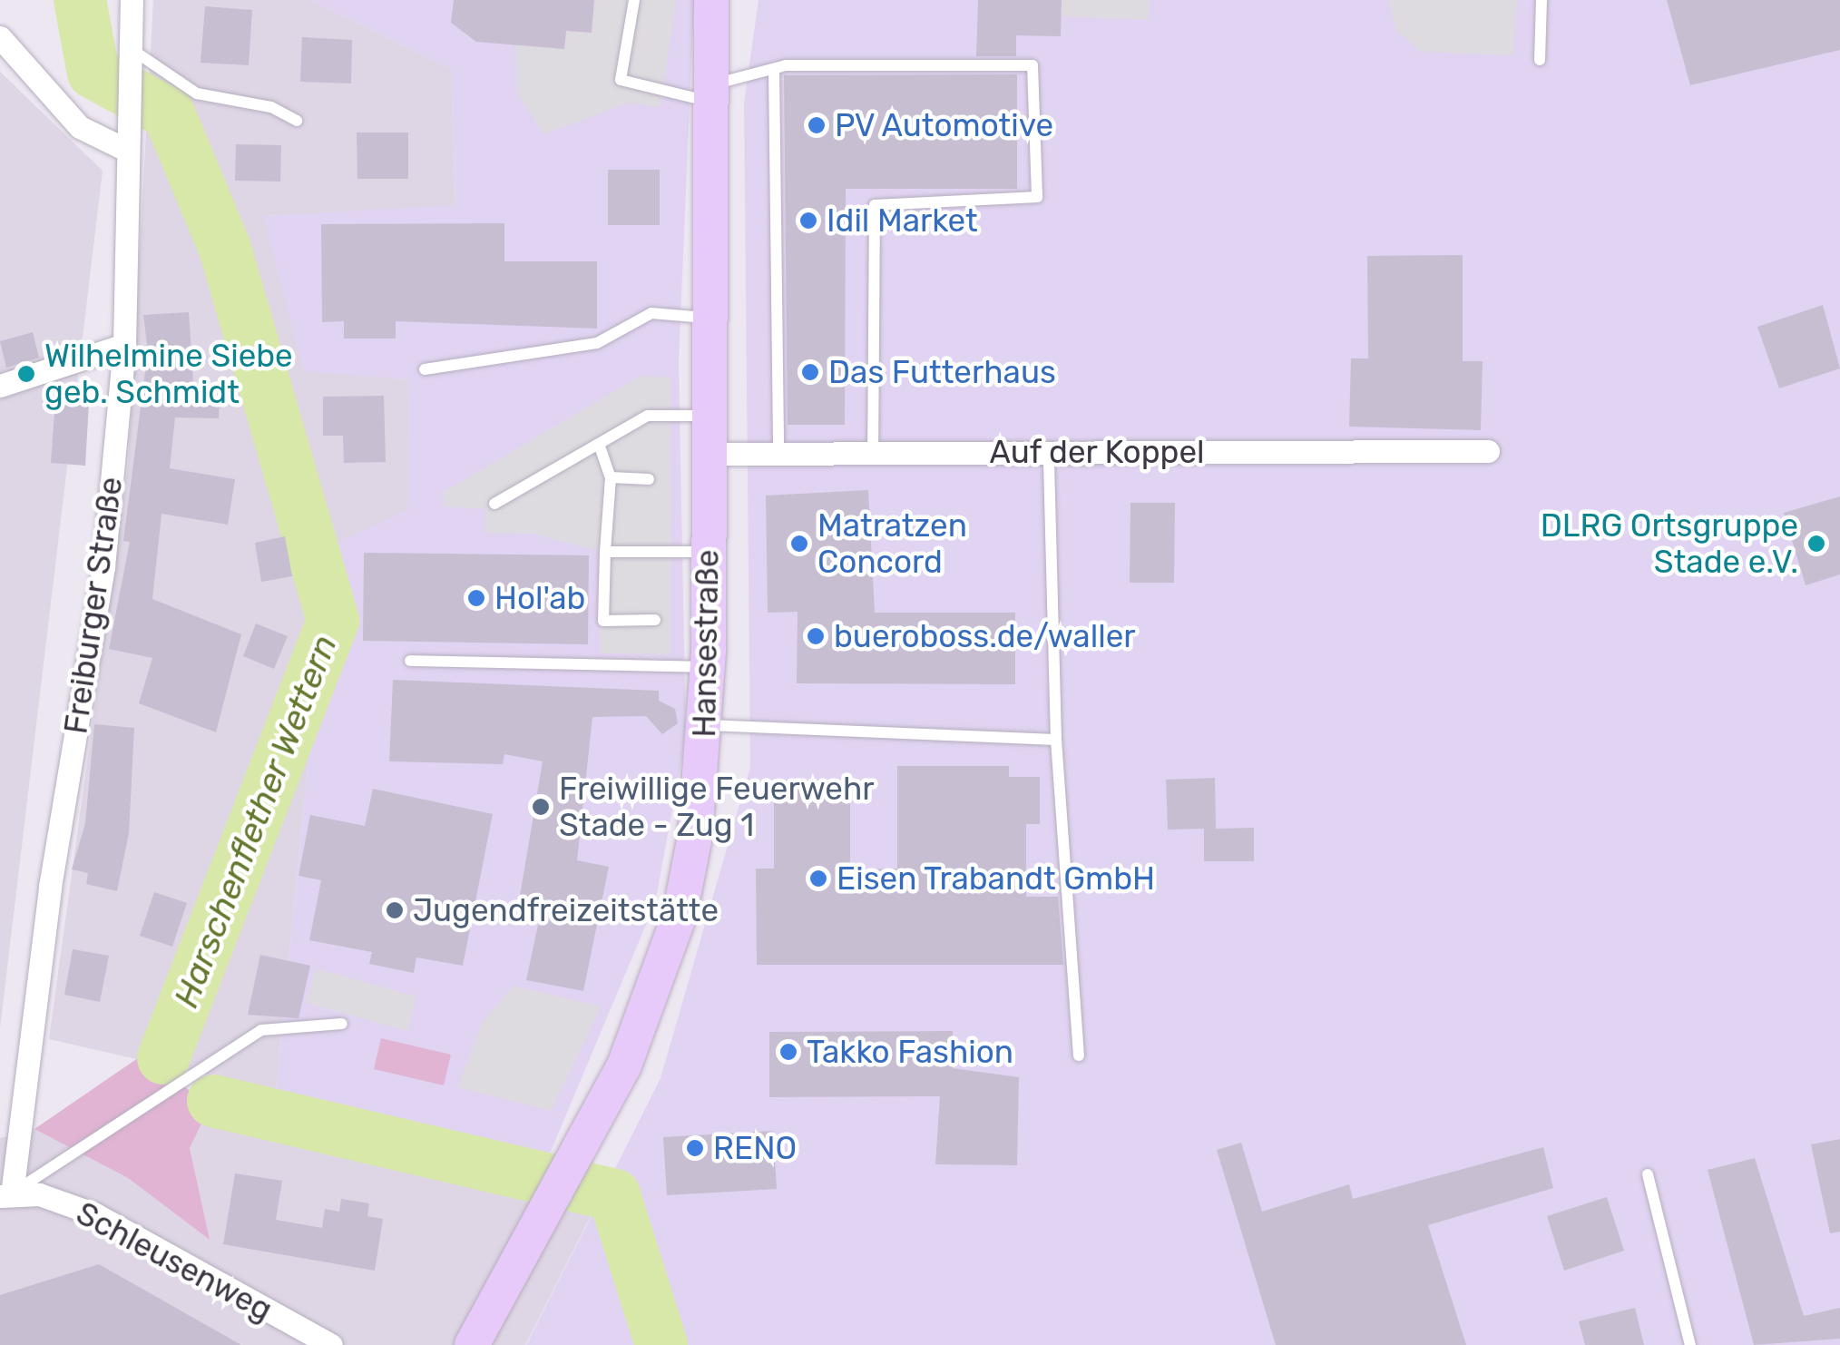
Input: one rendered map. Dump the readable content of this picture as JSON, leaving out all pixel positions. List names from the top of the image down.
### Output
{
  "streets": {
    "main road": ["Hansestraße"],
    "street": ["Auf der Koppel", "Freiburger Straße", "Schleusenweg"]
  },
  "crossings": [
    ["Auf der Koppel", "Hansestraße"],
    ["Freiburger Straße", "Schleusenweg"]
  ],
  "water": ["Harschenflether Wettern"],
  "places": [
    "PV Automotive",
    "Idil Market",
    "Das Futterhaus",
    "Wilhelmine Siebe geb. Schmidt",
    "Matratzen Concord",
    "DLRG Ortsgruppe Stade e.V.",
    "Hol'ab",
    "bueroboss.de/waller",
    "Freiwillige Feuerwehr Stade - Zug 1",
    "Eisen Trabandt GmbH",
    "Jugendfreizeitstätte",
    "Takko Fashion",
    "RENO"
  ]
}
